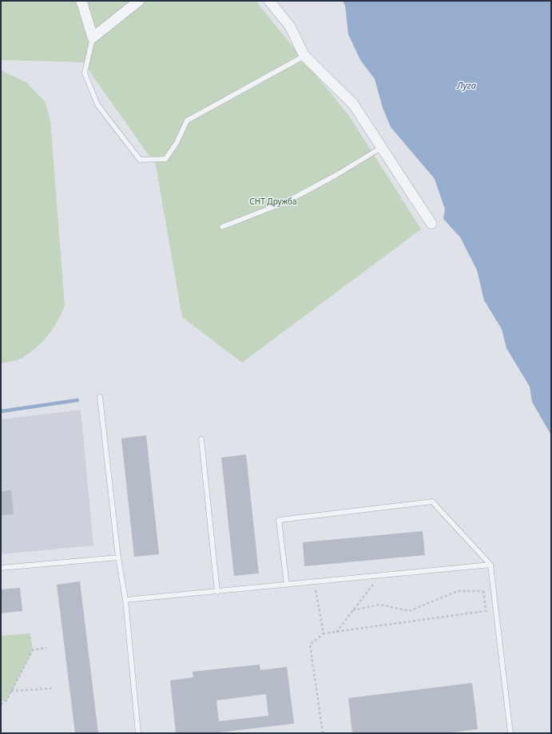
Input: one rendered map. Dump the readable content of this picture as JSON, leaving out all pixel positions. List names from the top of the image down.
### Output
{
  "water": ["Луга"],
  "parks": ["СНТ Дружба"]
}
